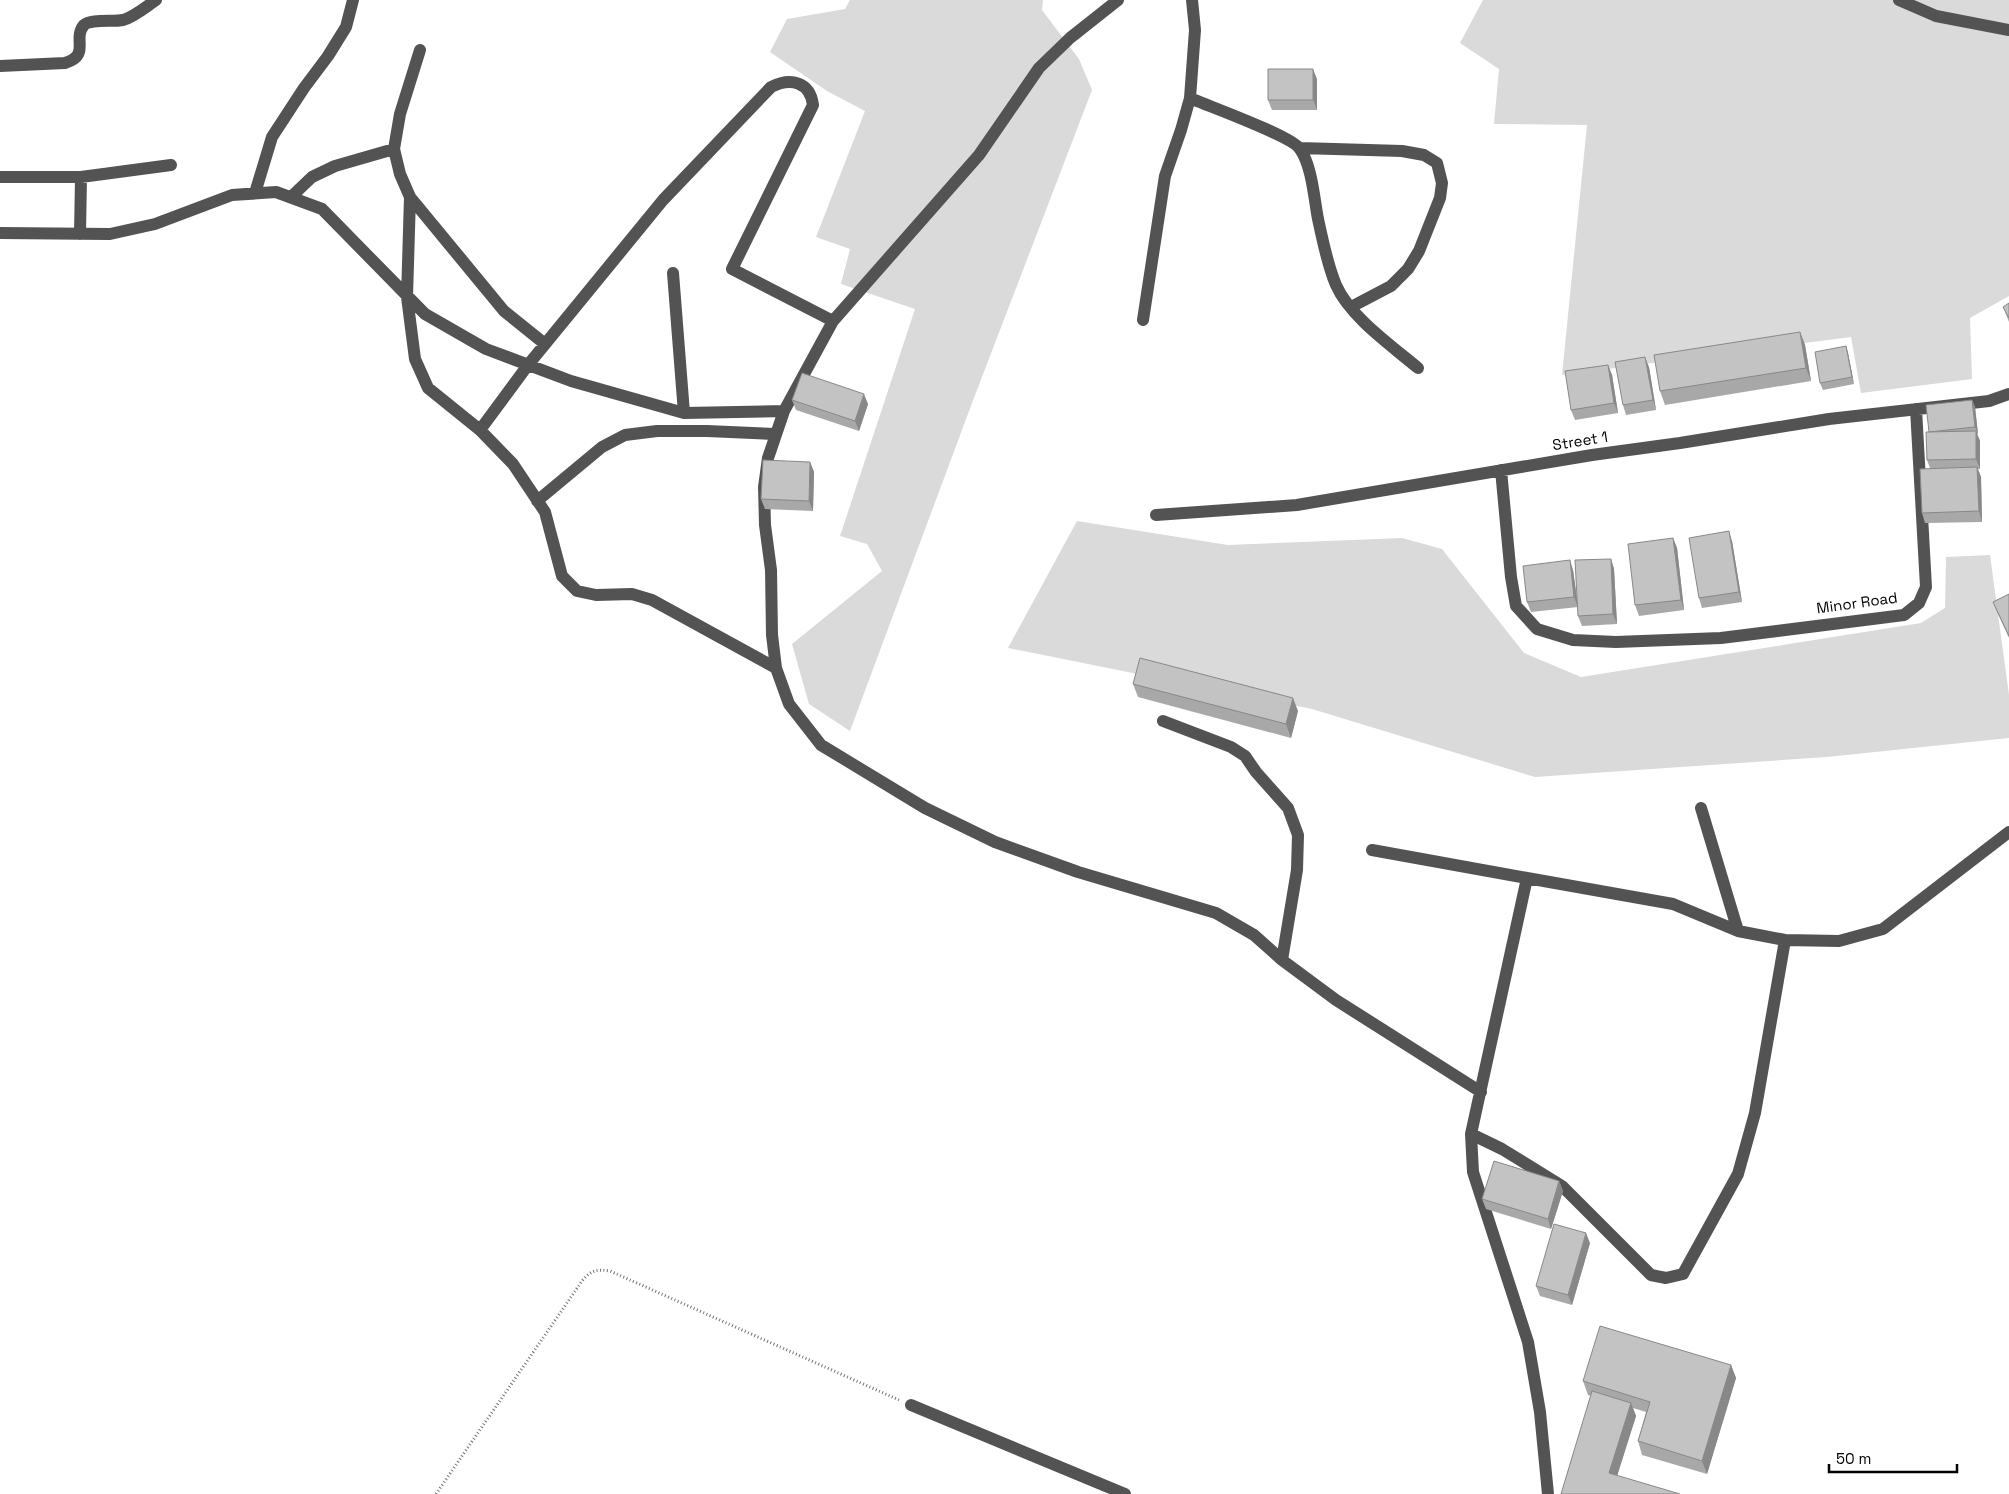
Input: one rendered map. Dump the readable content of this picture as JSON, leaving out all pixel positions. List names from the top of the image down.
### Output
{
  "streets": {
    "street": ["Street 1", "Minor Road"]
  },
  "crossings": [
    ["Street 1", "Minor Road"]
  ],
  "scale_bar": "50 m"
}
